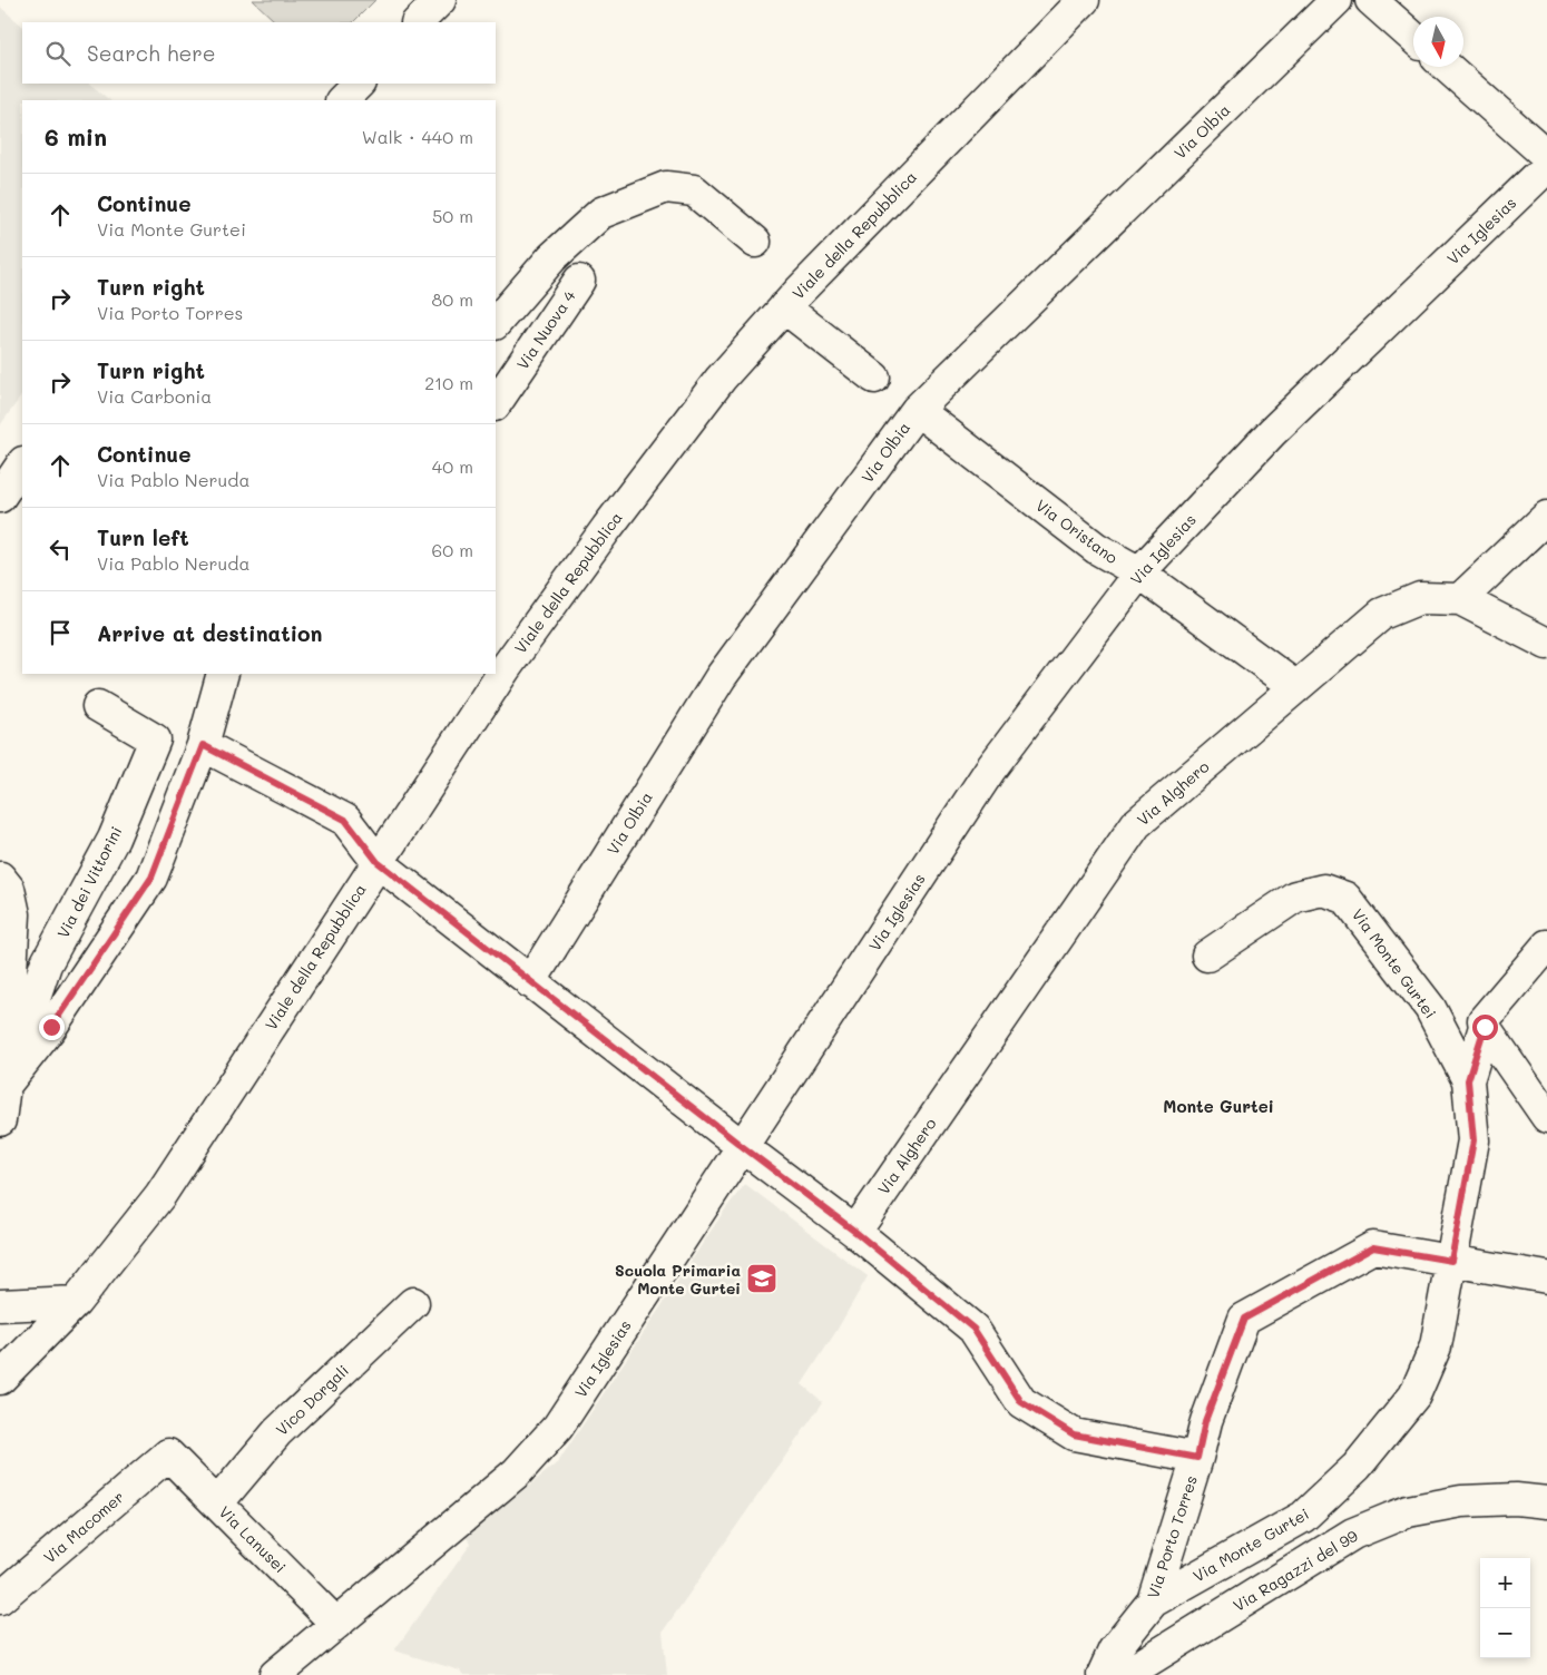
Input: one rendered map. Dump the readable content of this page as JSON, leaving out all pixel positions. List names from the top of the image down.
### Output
{
  "streets": {
    "street": [
      "Via Olbia",
      "Via Iglesias",
      "Viale della Repubblica",
      "Via Nuova 4",
      "Via Oristano",
      "Via Alghero",
      "Via dei Vittorini",
      "Via Monte Gurtei",
      "Vico Dorgali",
      "Via Macomer",
      "Via Porto Torres",
      "Via Lanusei",
      "Via Ragazzi del 99"
    ]
  },
  "crossings": [
    ["Via Olbia", "Via Oristano"],
    ["Via Iglesias", "Via Oristano"],
    ["Via Iglesias", "Via Lanusei"],
    ["Via Oristano", "Via Alghero"],
    ["Via Monte Gurtei", "Via Porto Torres"],
    ["Vico Dorgali", "Via Lanusei"],
    ["Via Macomer", "Via Lanusei"]
  ],
  "districts": ["Monte Gurtei"],
  "places": {
    "school or university": ["Scuola Primaria Monte Gurtei"]
  },
  "north": "bottom",
  "page": {
    "search": "Search here",
    "heading": ["6 min", "Walk · 440 m"],
    "list": [
      ["Continue", "Via Monte Gurtei", "50 m"],
      ["Turn right", "Via Porto Torres", "80 m"],
      ["Turn right", "Via Carbonia", "210 m"],
      ["Continue", "Via Pablo Neruda", "40 m"],
      ["Turn left", "Via Pablo Neruda", "60 m"],
      "Arrive at destination"
    ],
    "map_buttons": ["+", "−"]
  }
}
